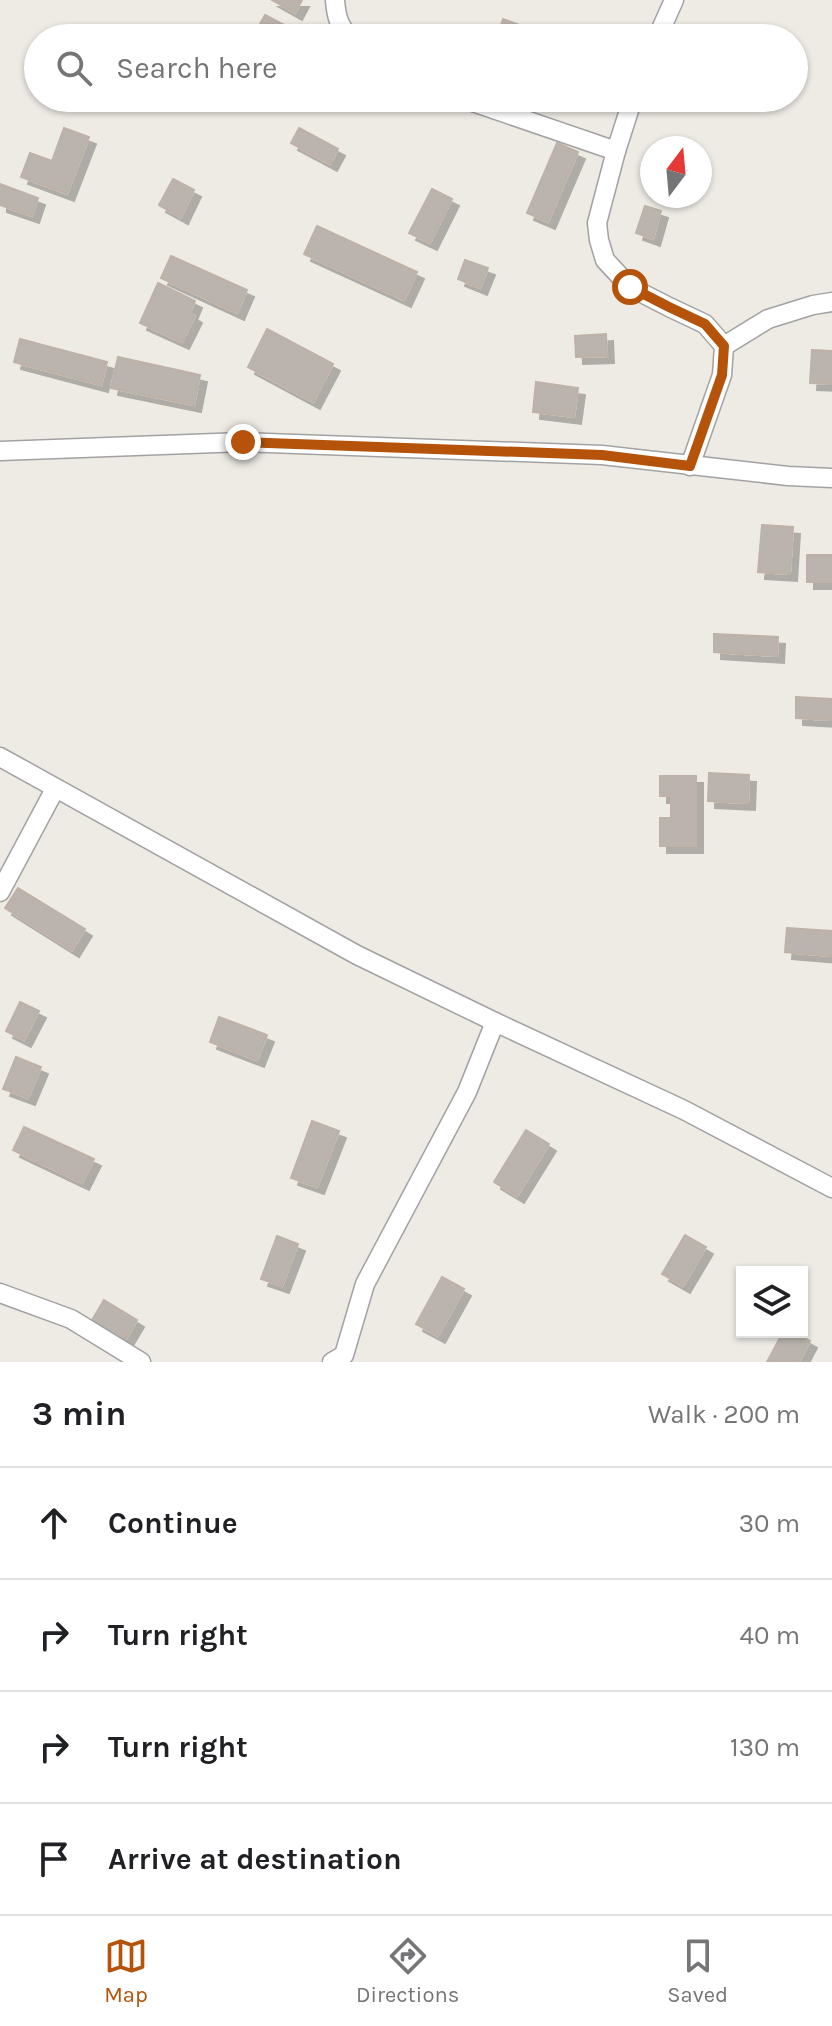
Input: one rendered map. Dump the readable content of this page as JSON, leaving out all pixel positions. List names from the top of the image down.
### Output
{
  "north": "top",
  "page": {
    "search": "Search here",
    "heading": ["3 min", "Walk · 200 m"],
    "list": [
      ["Continue", "30 m"],
      ["Turn right", "40 m"],
      ["Turn right", "130 m"],
      "Arrive at destination"
    ],
    "nav": ["Map", "Directions", "Saved"]
  }
}
